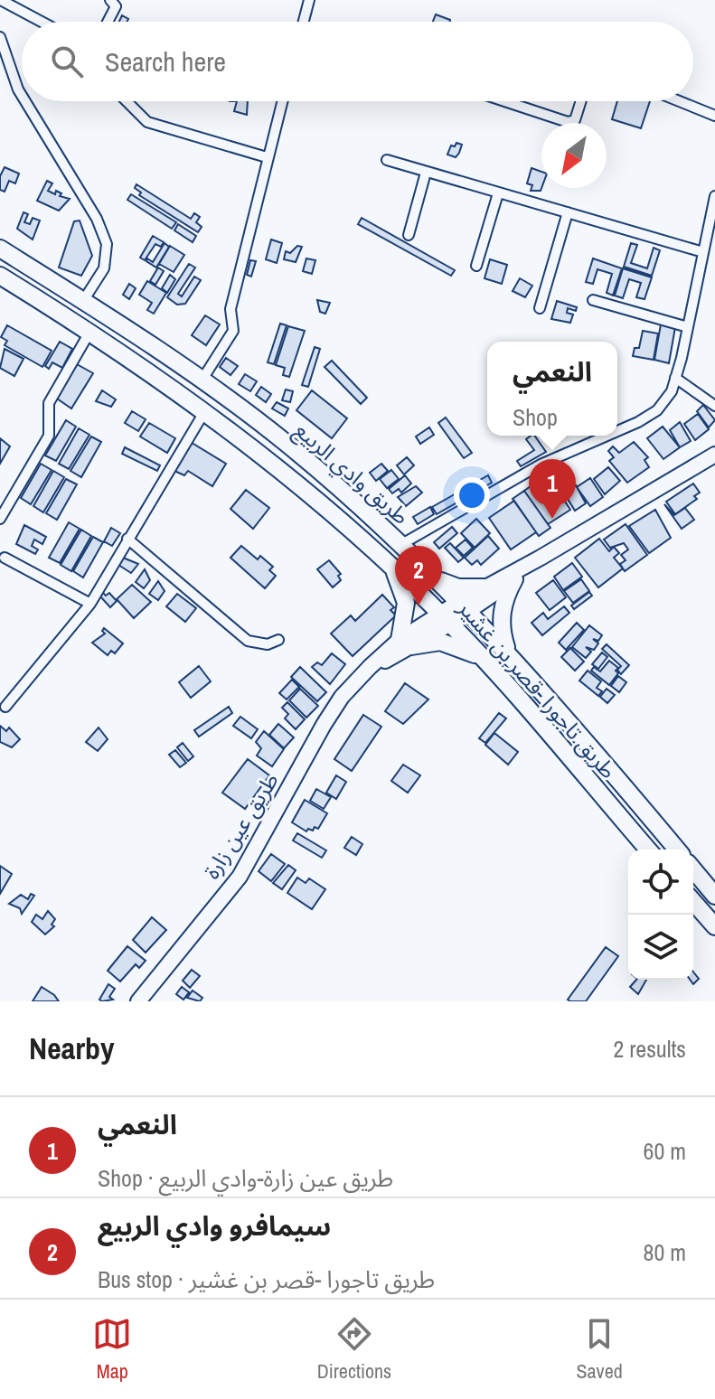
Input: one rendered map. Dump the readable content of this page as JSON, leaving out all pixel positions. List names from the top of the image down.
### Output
{
  "streets": {
    "highway": ["طريق وادي الربيع", "طريق تاجورا -قصر بن غشير"],
    "main road": ["طريق عين زارة"]
  },
  "crossings": [
    ["طريق وادي الربيع", "طريق عين زارة"],
    ["طريق تاجورا -قصر بن غشير", "طريق عين زارة"]
  ],
  "north": "bottom left",
  "page": {
    "search": "Search here",
    "popup": ["النعمي", "Shop"],
    "pins": ["1", "2"],
    "heading": ["Nearby", "2 results"],
    "list": [
      {
        "mark": "1",
        "name": "النعمي",
        "note": "Shop · طريق عين زارة-وادي الربيع",
        "value": "60 m"
      },
      {
        "mark": "2",
        "name": "سيمافرو وادي الربيع",
        "note": "Bus stop · طريق تاجورا -قصر بن غشير",
        "value": "80 m"
      }
    ],
    "nav": ["Map", "Directions", "Saved"]
  }
}
